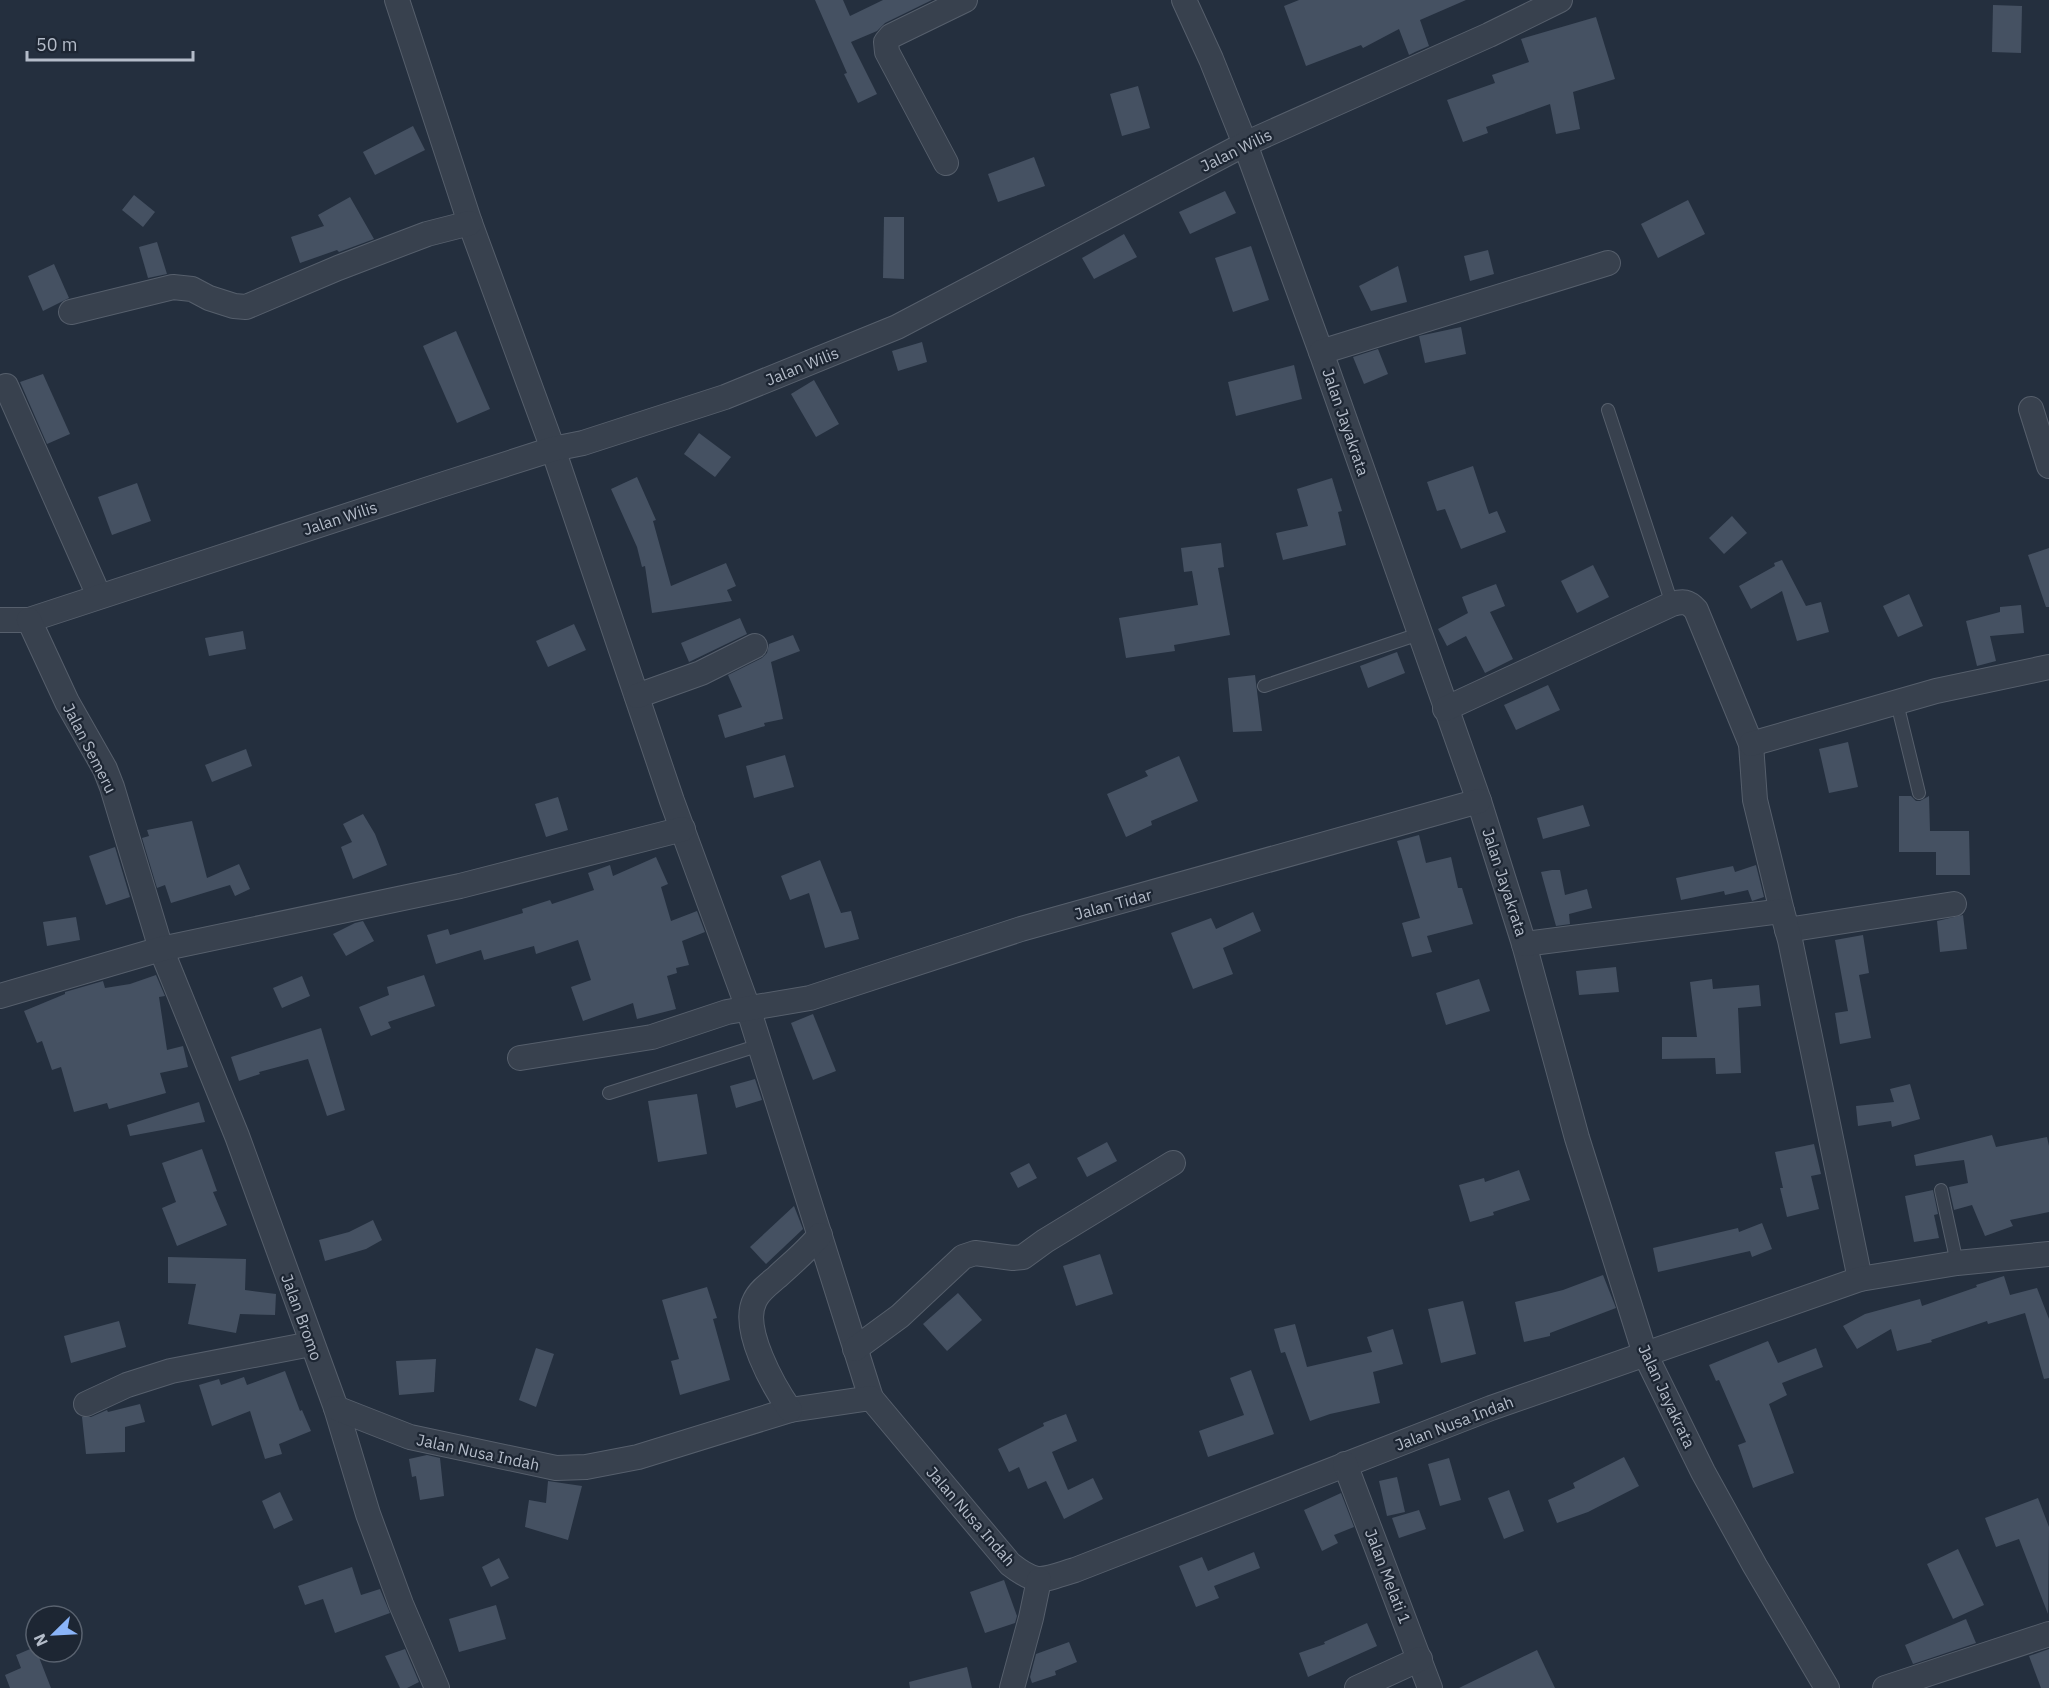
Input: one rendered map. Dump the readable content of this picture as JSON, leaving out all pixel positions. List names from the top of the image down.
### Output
{
  "streets": {
    "street": [
      "Jalan Wilis",
      "Jalan Jayakrata",
      "Jalan Semeru",
      "Jalan Tidar",
      "Jalan Bromo",
      "Jalan Nusa Indah",
      "Jalan Melati 1"
    ]
  },
  "crossings": [
    ["Jalan Wilis", "Jalan Jayakrata"],
    ["Jalan Wilis", "Jalan Semeru"],
    ["Jalan Jayakrata", "Jalan Tidar"],
    ["Jalan Jayakrata", "Jalan Nusa Indah"],
    ["Jalan Semeru", "Jalan Bromo"],
    ["Jalan Bromo", "Jalan Nusa Indah"],
    ["Jalan Nusa Indah", "Jalan Melati 1"]
  ],
  "scale_bar": "50 m",
  "north": "bottom left"
}
